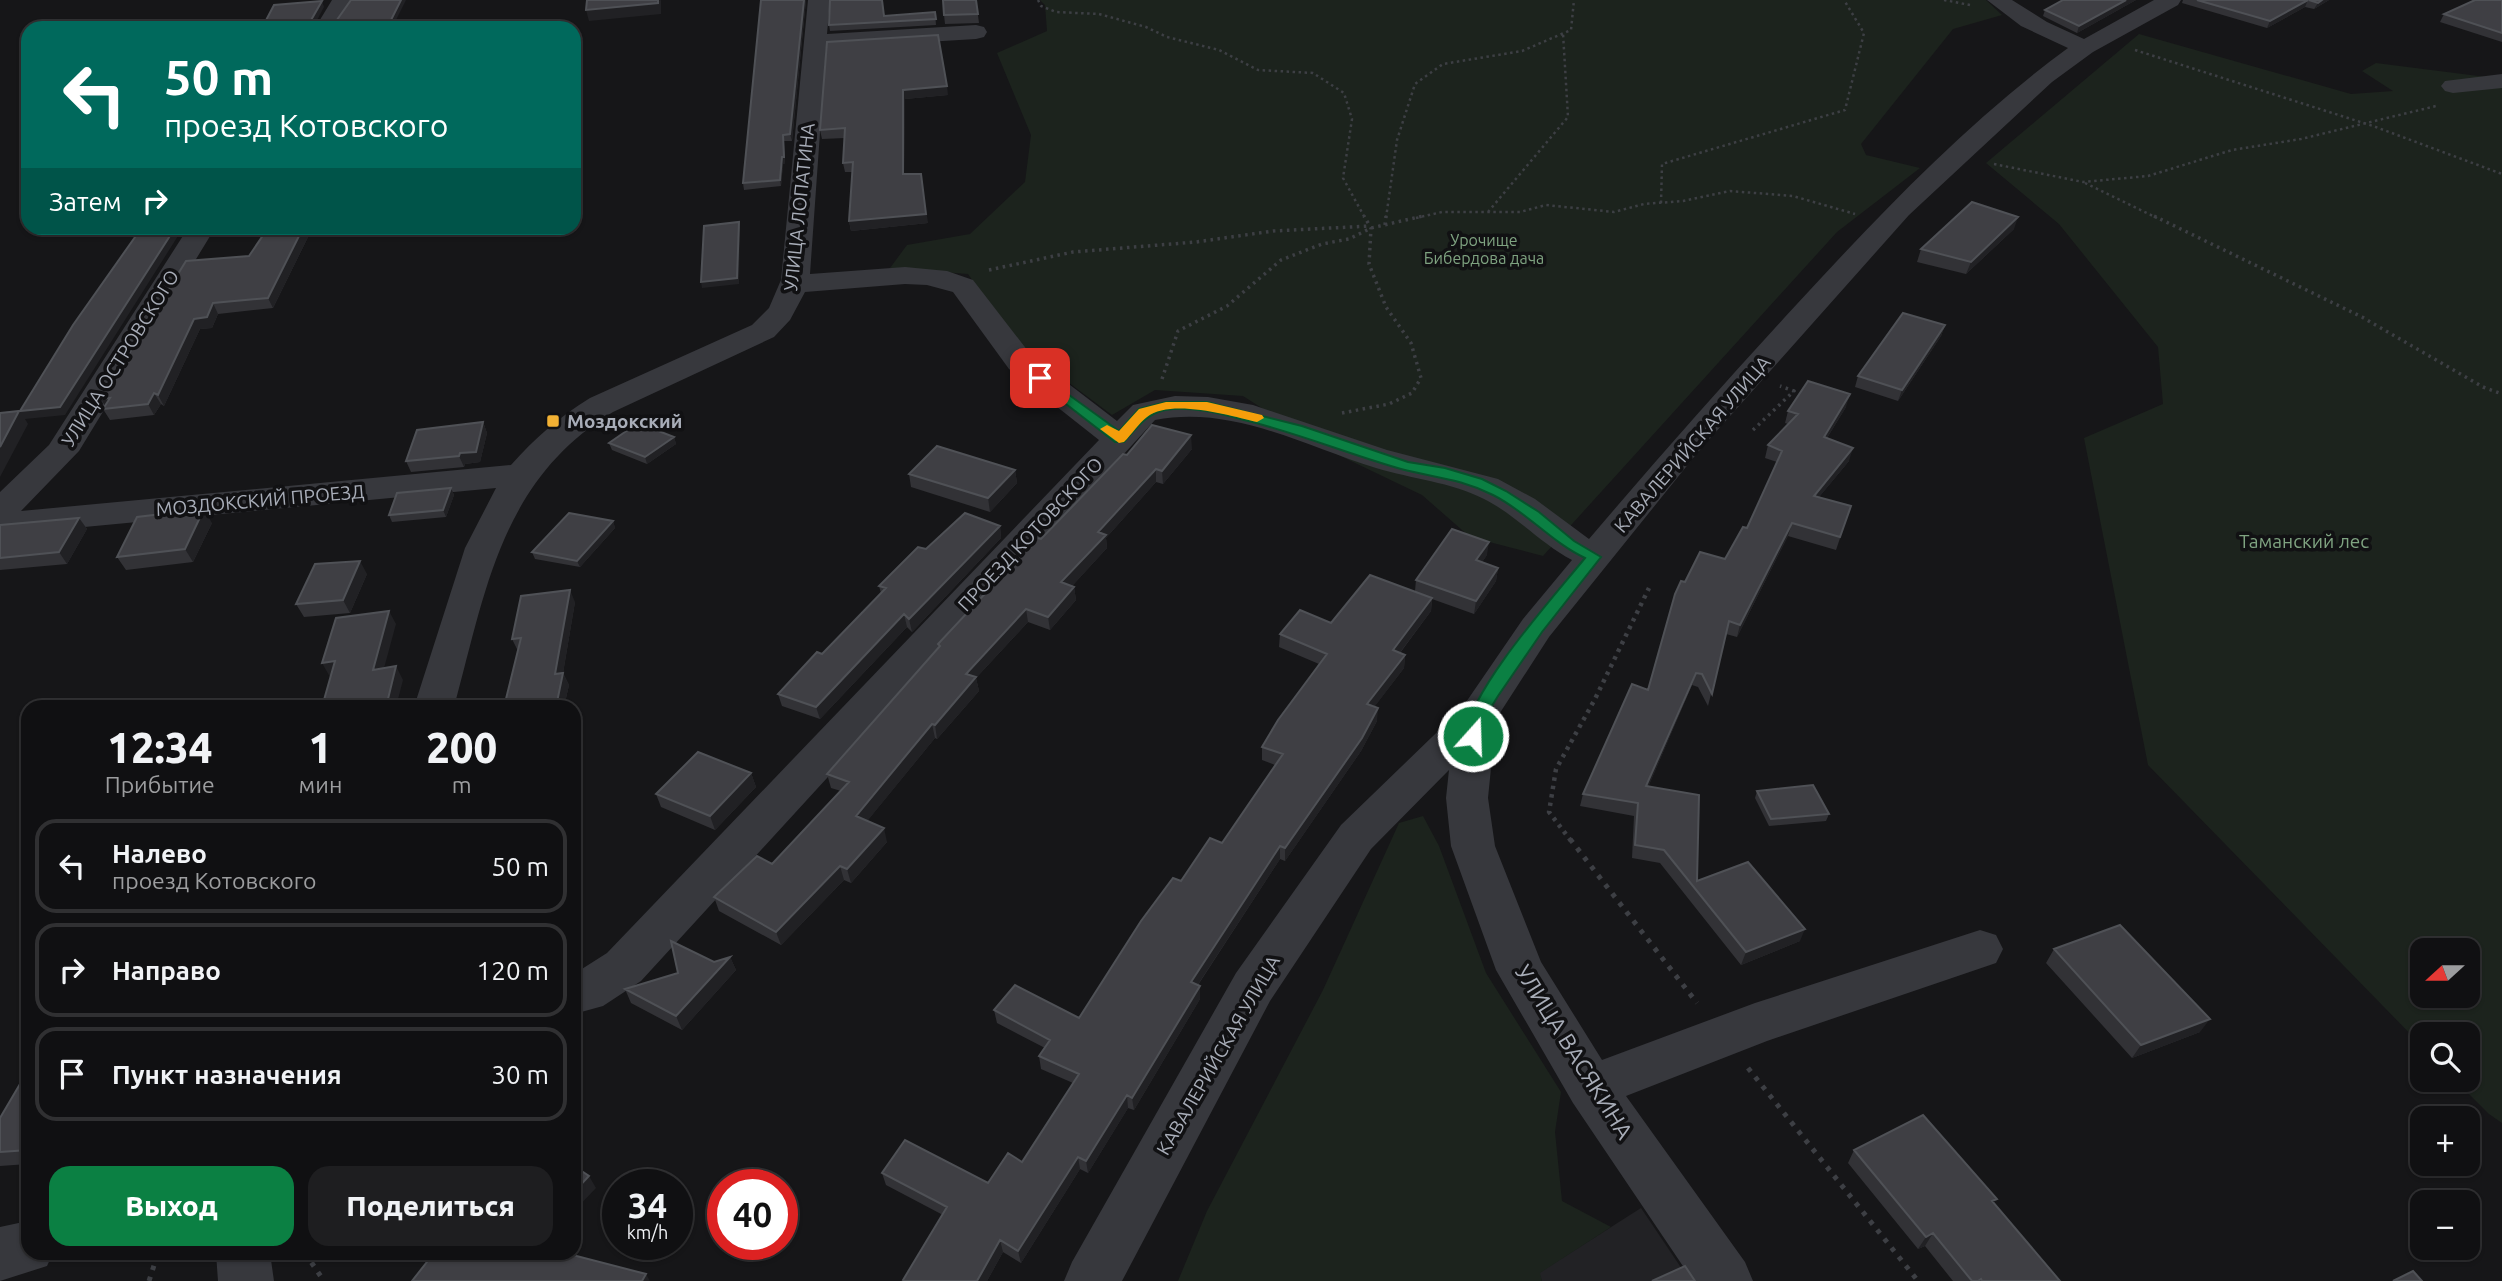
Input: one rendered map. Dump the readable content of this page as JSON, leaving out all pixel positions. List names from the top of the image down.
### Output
{
  "streets": {
    "street": [
      "УЛИЦА ЛОПАТИНА",
      "УЛИЦА ОСТРОВСКОГО",
      "КАВАЛЕРИЙСКАЯ УЛИЦА",
      "МОЗДОКСКИЙ ПРОЕЗД",
      "ПРОЕЗД КОТОВСКОГО",
      "УЛИЦА ВАСЯКИНА"
    ]
  },
  "crossings": [
    ["УЛИЦА ЛОПАТИНА", "МОЗДОКСКИЙ ПРОЕЗД"],
    ["КАВАЛЕРИЙСКАЯ УЛИЦА", "УЛИЦА ВАСЯКИНА"]
  ],
  "parks": ["Урочище Бибердова дача", "Таманский лес"],
  "places": {
    "transit": ["Моздокский"]
  },
  "north": "left",
  "page": {
    "turn": ["50 m", "проезд Котовского"],
    "then": "Затем",
    "eta": [
      "12:34",
      "Прибытие",
      "1",
      "мин",
      "200",
      "m"
    ],
    "list": [
      {
        "name": "Налево",
        "note": "проезд Котовского",
        "value": "50 m"
      },
      {
        "name": "Направо",
        "value": "120 m"
      },
      {
        "name": "Пункт назначения",
        "value": "30 m"
      }
    ],
    "map_buttons": ["+", "−"],
    "buttons": ["Выход", "Поделиться"],
    "speed": "34 km/h",
    "limit": "40"
  }
}
